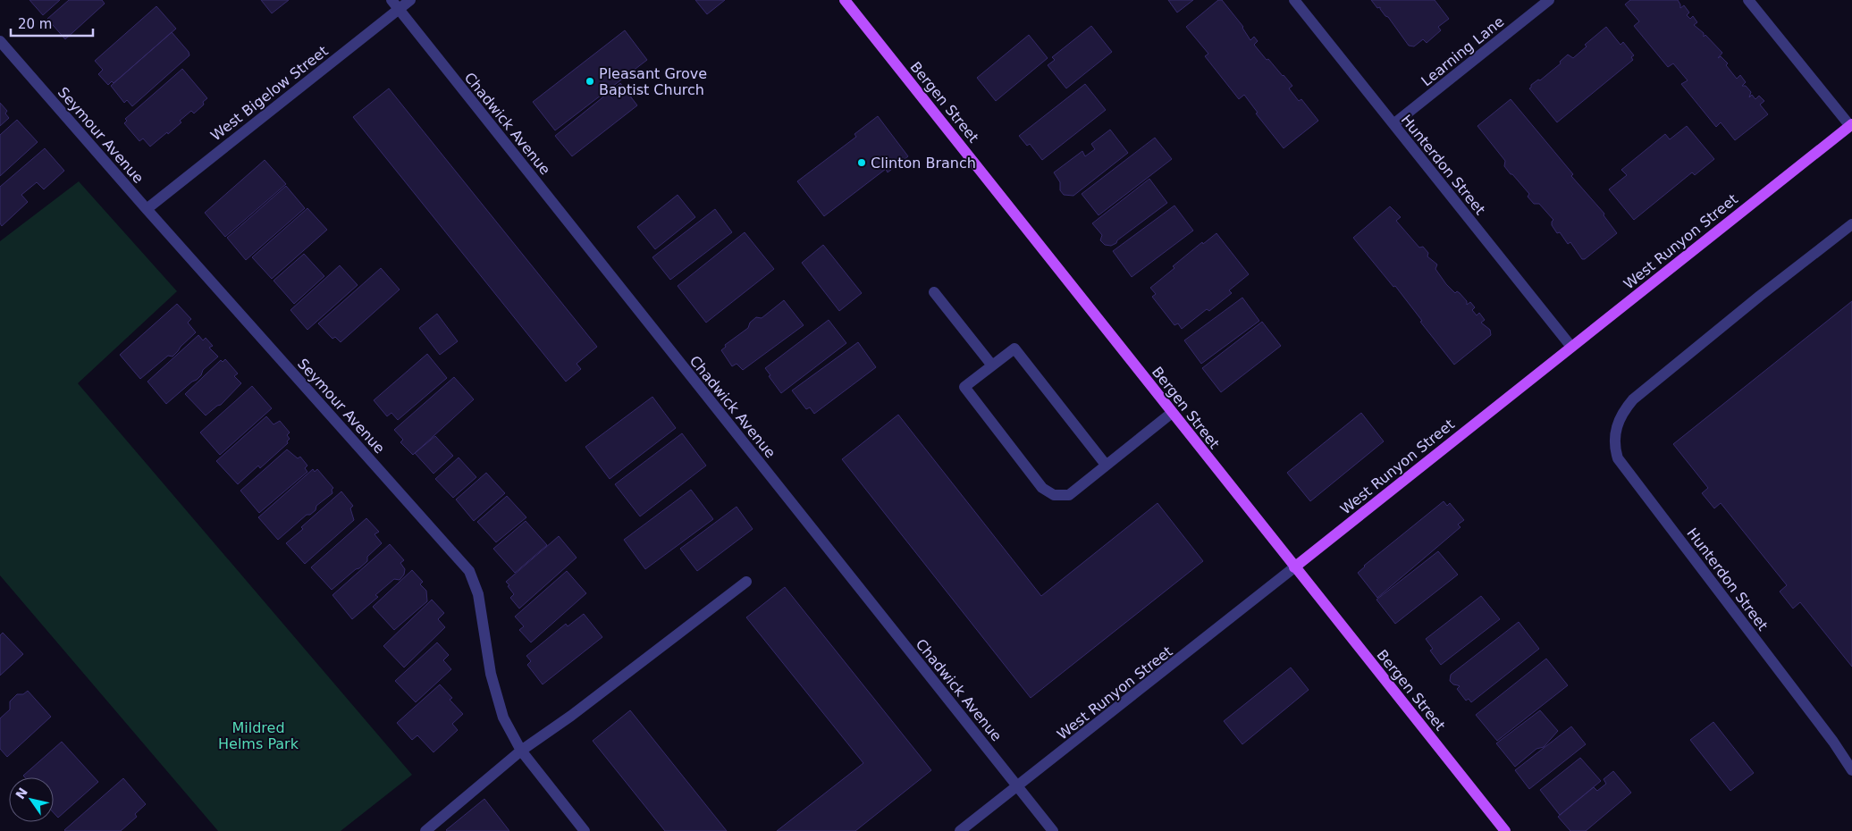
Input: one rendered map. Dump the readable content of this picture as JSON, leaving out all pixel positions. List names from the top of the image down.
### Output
{
  "streets": {
    "main road": ["Bergen Street", "West Runyon Street"],
    "street": [
      "Learning Lane",
      "West Bigelow Street",
      "Chadwick Avenue",
      "Seymour Avenue",
      "Hunterdon Street"
    ]
  },
  "crossings": [
    ["Learning Lane", "Hunterdon Street"],
    ["West Bigelow Street", "Chadwick Avenue"],
    ["West Bigelow Street", "Seymour Avenue"],
    ["Bergen Street", "West Runyon Street"],
    ["Chadwick Avenue", "West Runyon Street"],
    ["Hunterdon Street", "West Runyon Street"]
  ],
  "parks": ["Mildred Helms Park"],
  "places": ["Pleasant Grove Baptist Church", "Clinton Branch"],
  "scale_bar": "20 m",
  "north": "top left"
}
